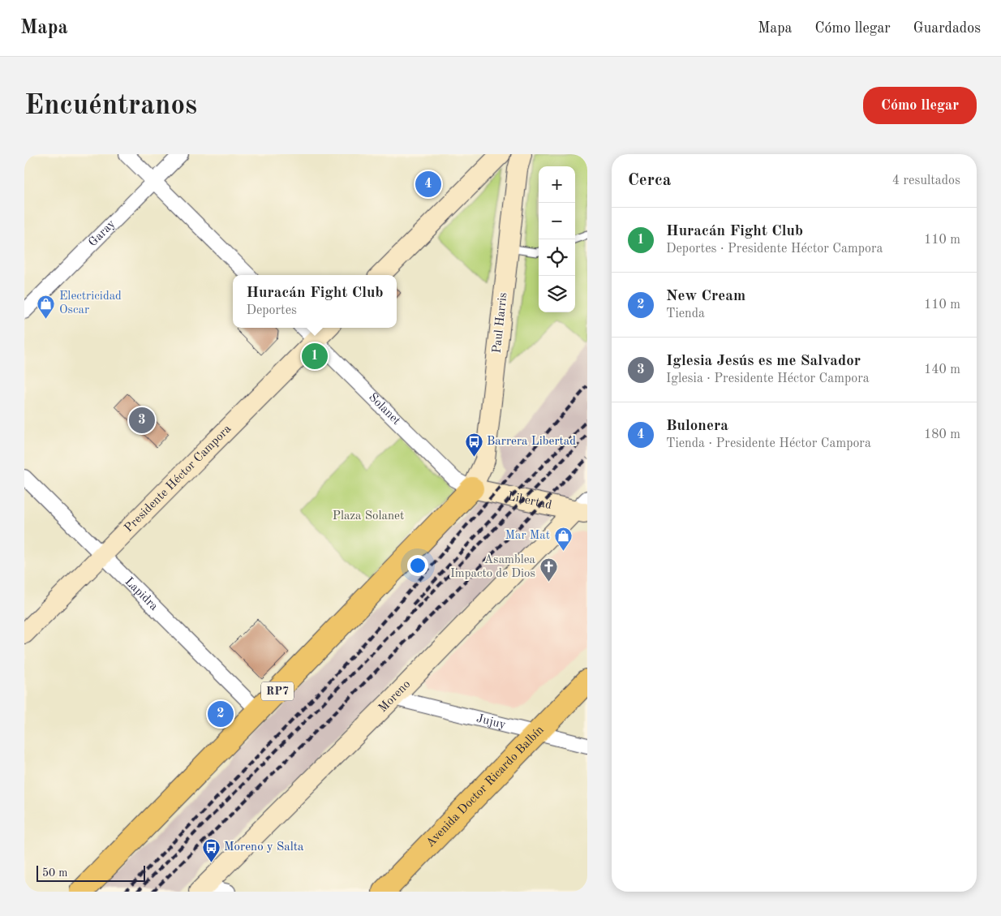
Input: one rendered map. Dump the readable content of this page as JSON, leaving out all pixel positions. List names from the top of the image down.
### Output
{
  "streets": {
    "main road": ["RP7", "Avenida Doctor Ricardo Balbín"],
    "street": [
      "Garay",
      "Paul Harris",
      "Solanet",
      "Presidente Héctor Campora",
      "Libertad",
      "Lapidra",
      "Moreno",
      "Jujuy"
    ]
  },
  "crossings": [
    ["Paul Harris", "Solanet"],
    ["Paul Harris", "Libertad"],
    ["Paul Harris", "RP7"],
    ["Solanet", "Presidente Héctor Campora"],
    ["Solanet", "Libertad"],
    ["Solanet", "RP7"],
    ["Presidente Héctor Campora", "Lapidra"],
    ["Libertad", "RP7"],
    ["Libertad", "Moreno"],
    ["Lapidra", "RP7"],
    ["Moreno", "Jujuy"],
    ["Jujuy", "Avenida Doctor Ricardo Balbín"]
  ],
  "parks": ["Plaza Solanet"],
  "places": {
    "shop": ["Electricidad Oscar", "Mar Mat"],
    "bus stop": ["Barrera Libertad", "Moreno y Salta"],
    "church": ["Asamblea Impacto de Dios"]
  },
  "scale_bar": "50 m",
  "page": {
    "header": "Mapa",
    "nav": ["Mapa", "Cómo llegar", "Guardados"],
    "buttons": "Cómo llegar",
    "title": "Encuéntranos",
    "heading": ["Cerca", "4 resultados"],
    "map_buttons": ["+", "−"],
    "pins": [
      "4",
      "1",
      "3",
      "2"
    ],
    "list": [
      {
        "mark": "1",
        "name": "Huracán Fight Club",
        "note": "Deportes · Presidente Héctor Campora",
        "value": "110 m"
      },
      {
        "mark": "2",
        "name": "New Cream",
        "note": "Tienda",
        "value": "110 m"
      },
      {
        "mark": "3",
        "name": "Iglesia Jesús es me Salvador",
        "note": "Iglesia · Presidente Héctor Campora",
        "value": "140 m"
      },
      {
        "mark": "4",
        "name": "Bulonera",
        "note": "Tienda · Presidente Héctor Campora",
        "value": "180 m"
      }
    ],
    "popup": ["Huracán Fight Club", "Deportes"],
    "scale": "50 m"
  }
}
